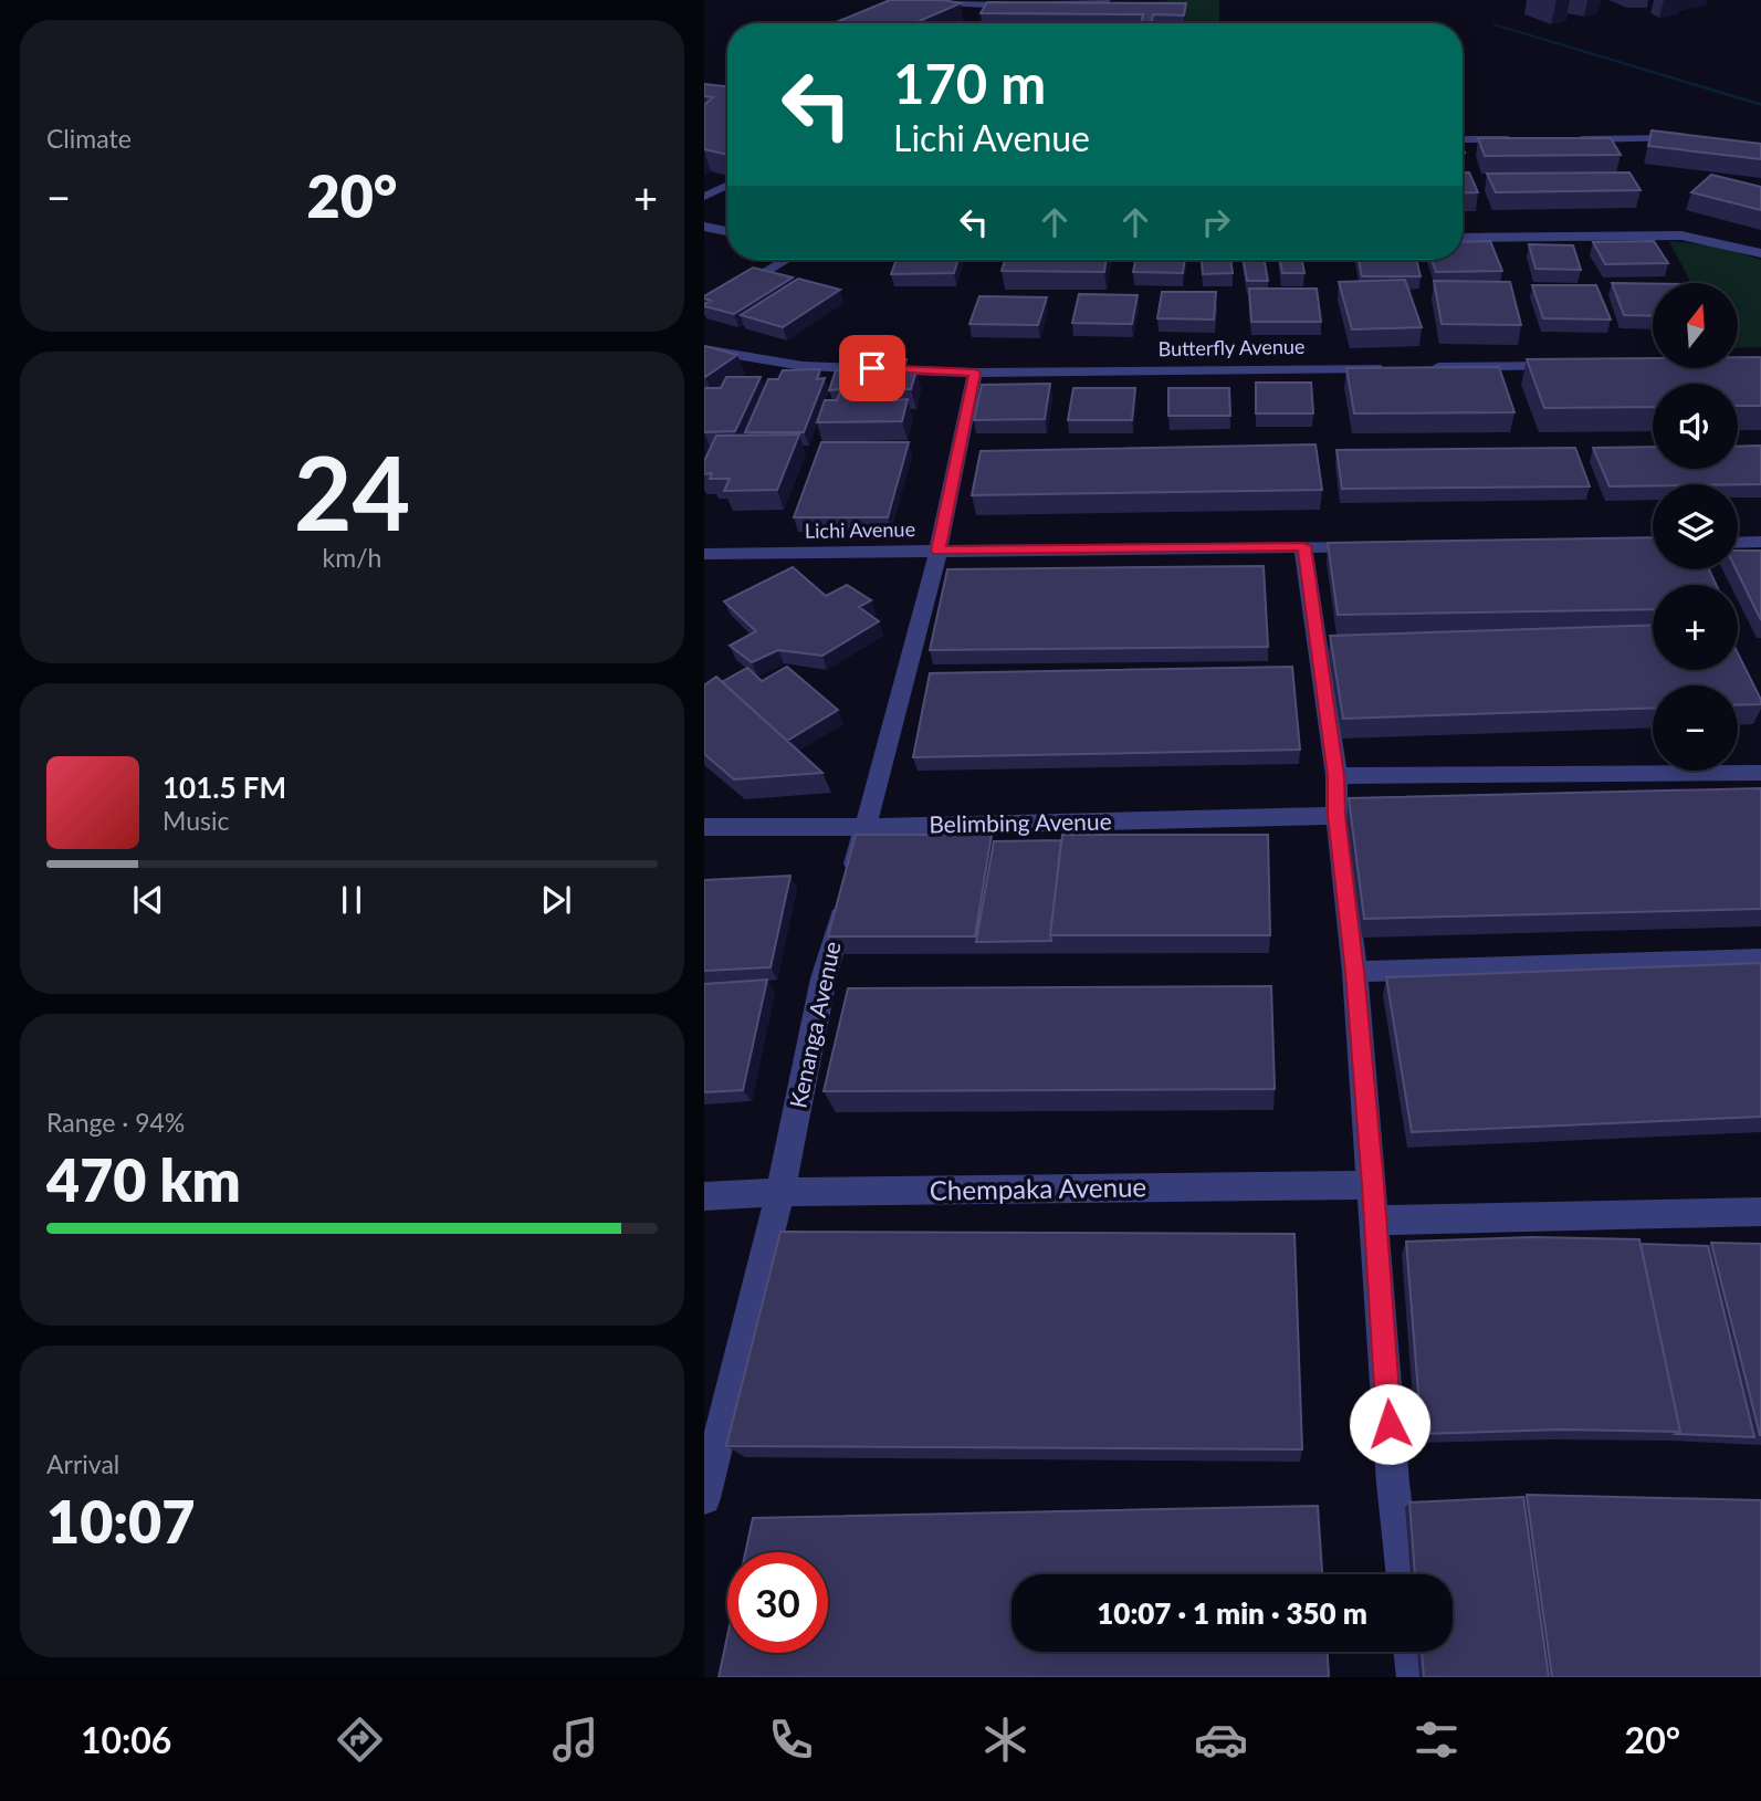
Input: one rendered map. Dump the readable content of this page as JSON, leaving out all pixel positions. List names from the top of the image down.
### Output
{
  "streets": {
    "street": [
      "Butterfly Avenue",
      "Lichi Avenue",
      "Belimbing Avenue",
      "Kenanga Avenue",
      "Chempaka Avenue"
    ]
  },
  "crossings": [
    ["Butterfly Avenue", "Kenanga Avenue"],
    ["Lichi Avenue", "Kenanga Avenue"],
    ["Belimbing Avenue", "Kenanga Avenue"],
    ["Kenanga Avenue", "Chempaka Avenue"]
  ],
  "north": "top",
  "page": {
    "tile": [
      "Climate",
      ["24", "km/h"],
      ["Range · 94%", "470 km"],
      ["Arrival", "10:07"]
    ],
    "turn": ["170 m", "Lichi Avenue"],
    "heat": ["−", "20°", "+"],
    "map_buttons": ["+", "−"],
    "song": ["101.5 FM", "Music"],
    "limit": "30",
    "trip": "10:07 · 1 min · 350 m",
    "tabs": ["10:06", "20°"]
  }
}
